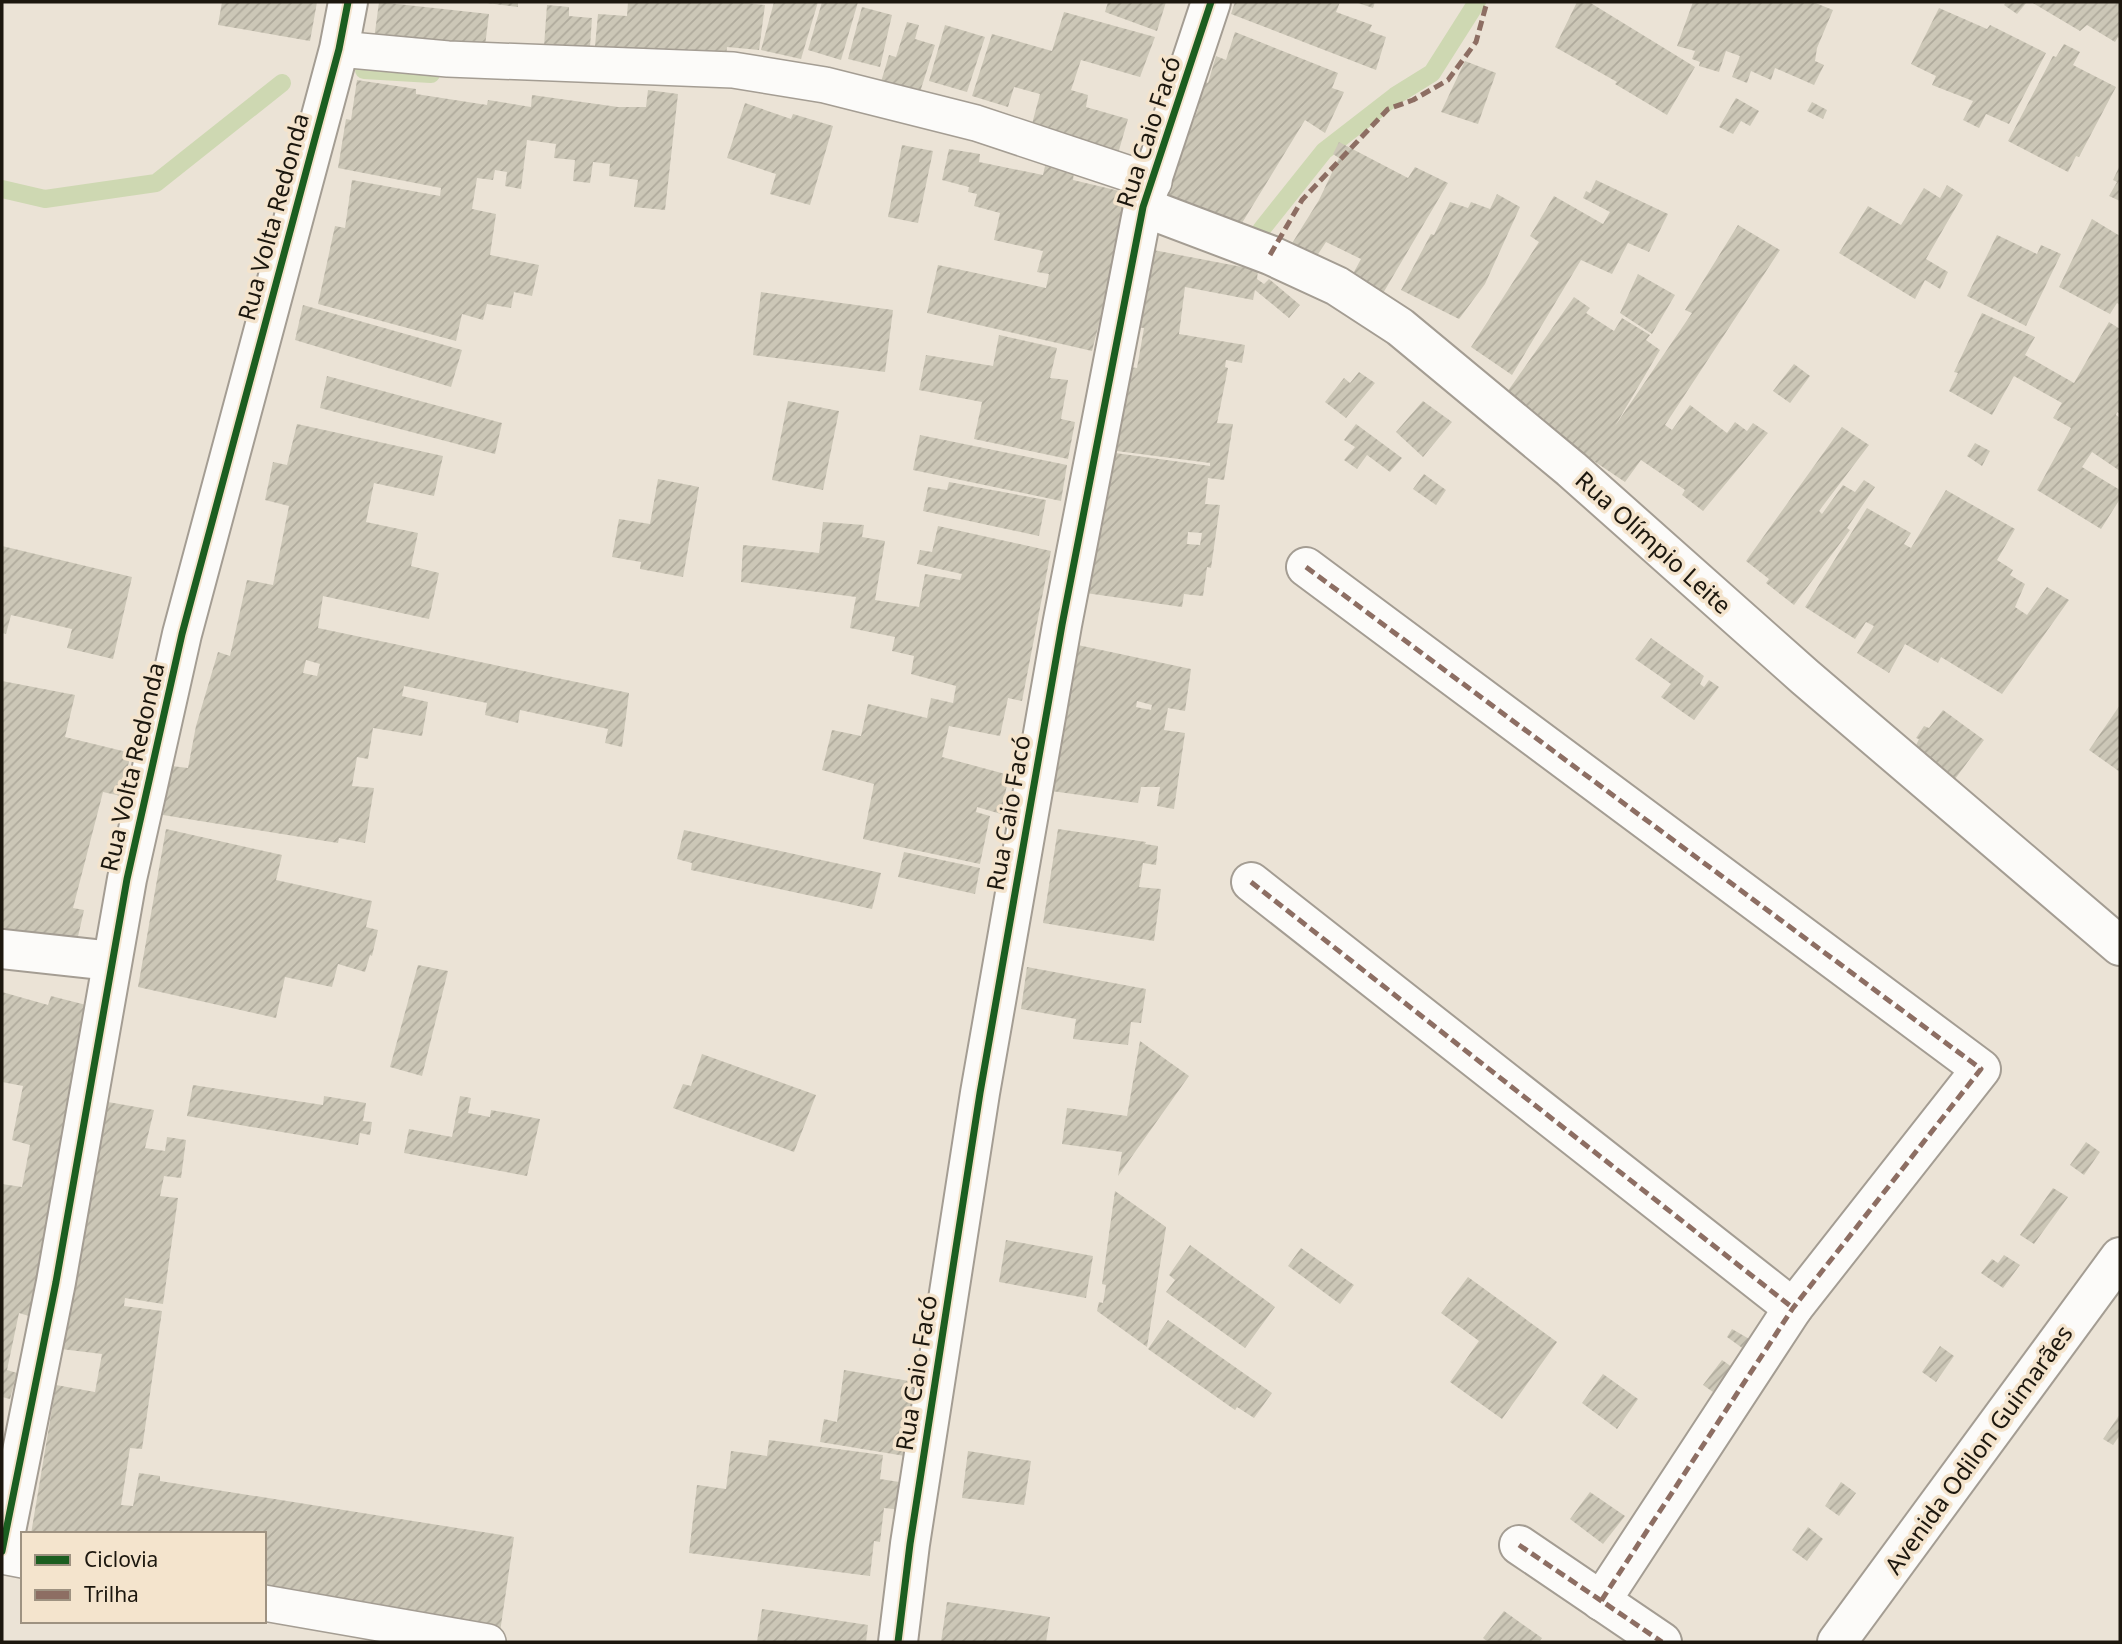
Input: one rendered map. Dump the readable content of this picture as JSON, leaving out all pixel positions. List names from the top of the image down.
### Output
{
  "streets": {
    "street": [
      "Rua Caio Facó",
      "Rua Volta Redonda",
      "Rua Olímpio Leite",
      "Avenida Odilon Guimarães"
    ]
  },
  "crossings": [
    ["Rua Caio Facó", "Rua Olímpio Leite"]
  ],
  "legend": ["Ciclovia", "Trilha"]
}
